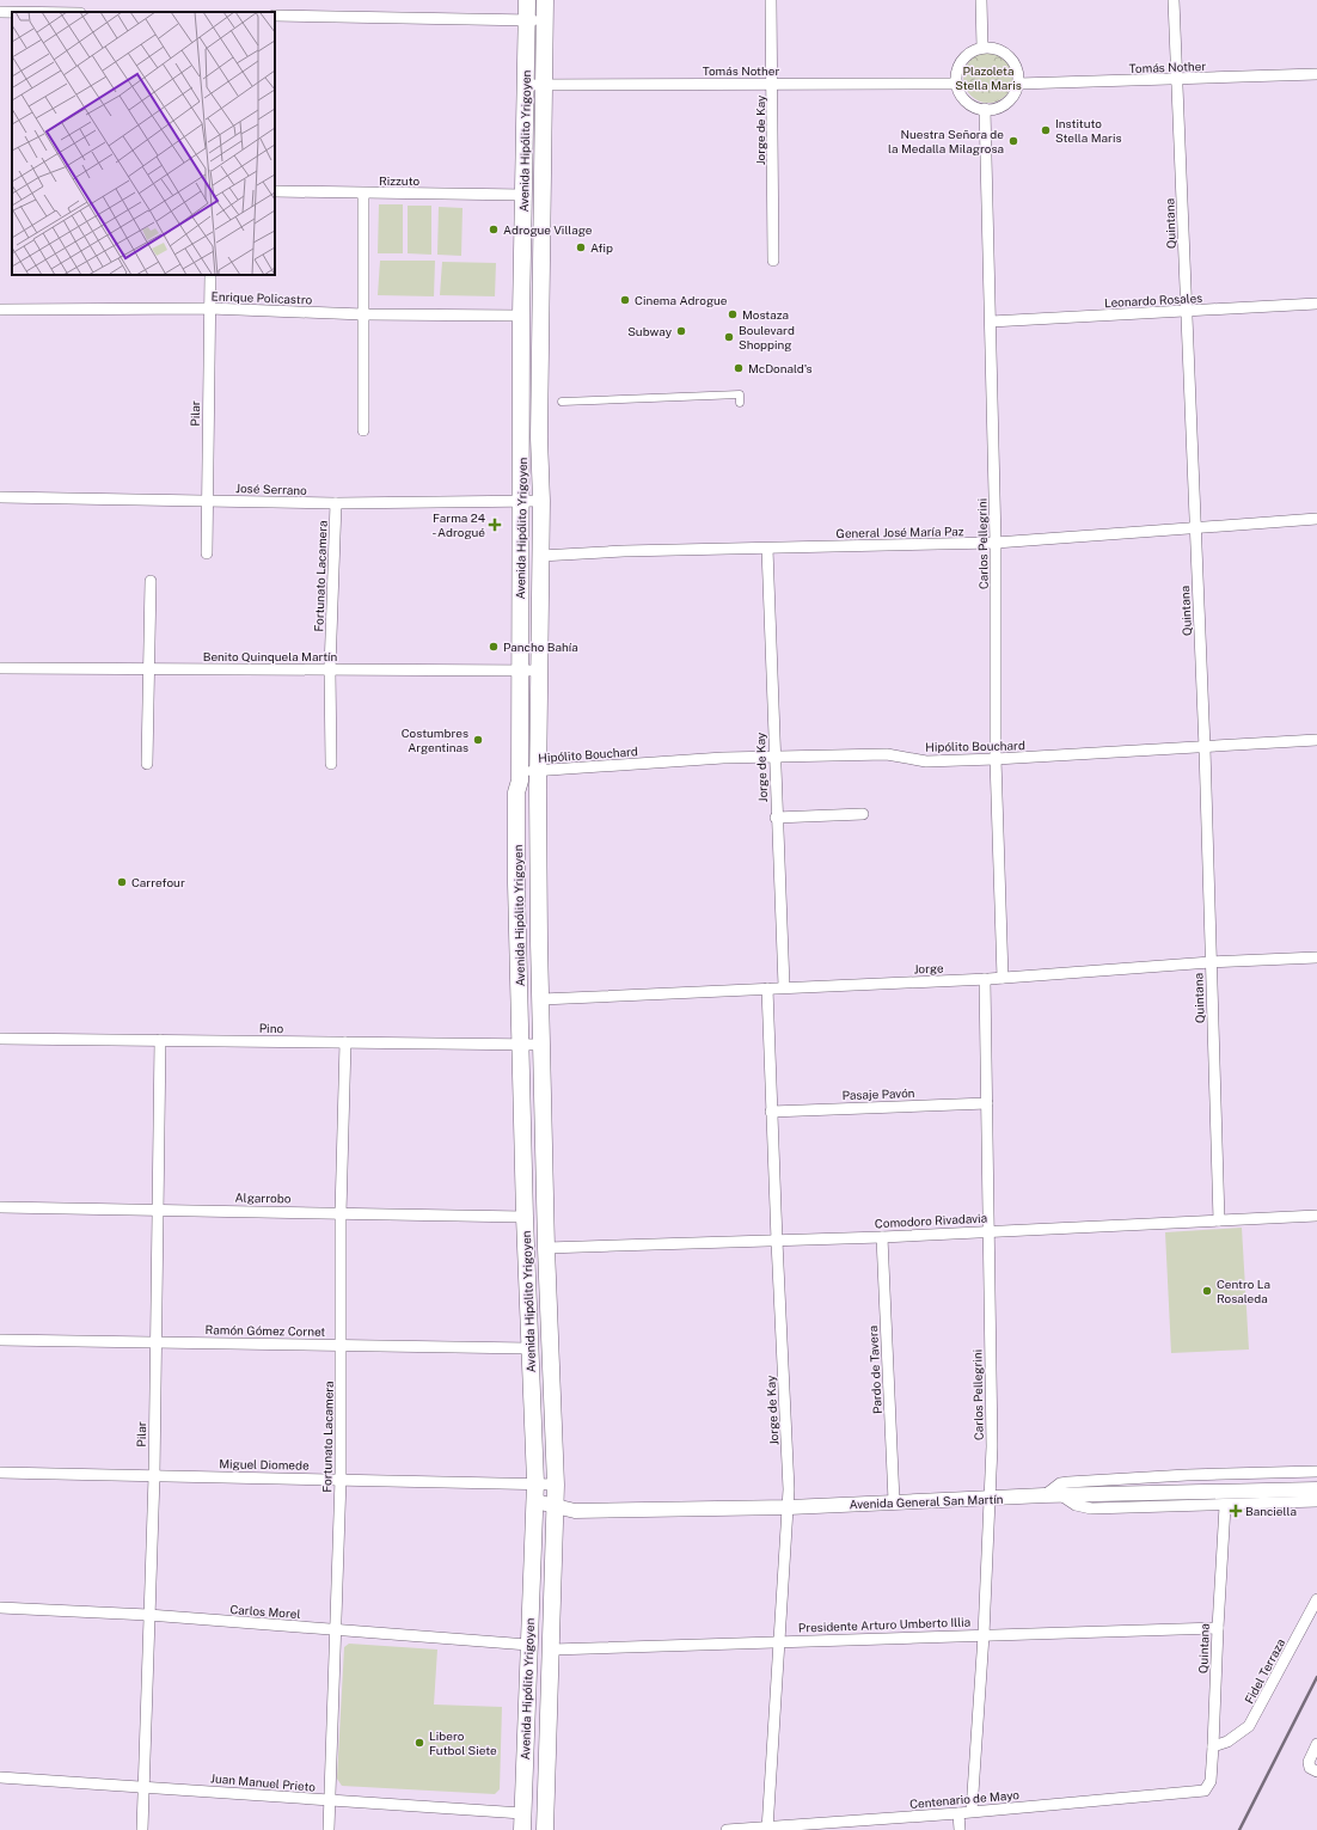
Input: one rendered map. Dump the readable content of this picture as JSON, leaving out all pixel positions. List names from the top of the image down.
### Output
{
  "streets": {
    "main road": ["Avenida Hipólito Yrigoyen", "Avenida General San Martín"],
    "street": [
      "Tomás Nother",
      "Jorge de Kay",
      "Rizzuto",
      "Quintana",
      "Enrique Policastro",
      "Leonardo Rosales",
      "Pilar",
      "José Serrano",
      "General José María Paz",
      "Carlos Pellegrini",
      "Fortunato Lacamera",
      "Benito Quinquela Martín",
      "Hipólito Bouchard",
      "Jorge",
      "Pino",
      "Pasaje Pavón",
      "Algarrobo",
      "Comodoro Rivadavia",
      "Ramón Gómez Cornet",
      "Pardo de Tavera",
      "Miguel Diomede",
      "Carlos Morel",
      "Presidente Arturo Umberto Illia",
      "Fidel Terraza",
      "Juan Manuel Prieto",
      "Centenario de Mayo"
    ]
  },
  "crossings": [
    ["Tomás Nother", "Jorge de Kay"],
    ["Tomás Nother", "Avenida Hipólito Yrigoyen"],
    ["Tomás Nother", "Quintana"],
    ["Tomás Nother", "Carlos Pellegrini"],
    ["Jorge de Kay", "General José María Paz"],
    ["Jorge de Kay", "Hipólito Bouchard"],
    ["Jorge de Kay", "Jorge"],
    ["Jorge de Kay", "Pasaje Pavón"],
    ["Jorge de Kay", "Comodoro Rivadavia"],
    ["Jorge de Kay", "Avenida General San Martín"],
    ["Jorge de Kay", "Presidente Arturo Umberto Illia"],
    ["Jorge de Kay", "Centenario de Mayo"],
    ["Avenida Hipólito Yrigoyen", "Rizzuto"],
    ["Avenida Hipólito Yrigoyen", "Enrique Policastro"],
    ["Avenida Hipólito Yrigoyen", "José Serrano"],
    ["Avenida Hipólito Yrigoyen", "General José María Paz"],
    ["Avenida Hipólito Yrigoyen", "Benito Quinquela Martín"],
    ["Avenida Hipólito Yrigoyen", "Hipólito Bouchard"],
    ["Avenida Hipólito Yrigoyen", "Jorge"],
    ["Avenida Hipólito Yrigoyen", "Pino"],
    ["Avenida Hipólito Yrigoyen", "Algarrobo"],
    ["Avenida Hipólito Yrigoyen", "Comodoro Rivadavia"],
    ["Avenida Hipólito Yrigoyen", "Ramón Gómez Cornet"],
    ["Avenida Hipólito Yrigoyen", "Miguel Diomede"],
    ["Avenida Hipólito Yrigoyen", "Avenida General San Martín"],
    ["Avenida Hipólito Yrigoyen", "Carlos Morel"],
    ["Avenida Hipólito Yrigoyen", "Presidente Arturo Umberto Illia"],
    ["Avenida Hipólito Yrigoyen", "Juan Manuel Prieto"],
    ["Quintana", "Leonardo Rosales"],
    ["Quintana", "General José María Paz"],
    ["Quintana", "Hipólito Bouchard"],
    ["Quintana", "Jorge"],
    ["Quintana", "Comodoro Rivadavia"],
    ["Quintana", "Presidente Arturo Umberto Illia"],
    ["Quintana", "Fidel Terraza"],
    ["Quintana", "Centenario de Mayo"],
    ["Enrique Policastro", "Pilar"],
    ["Leonardo Rosales", "Carlos Pellegrini"],
    ["Pilar", "José Serrano"],
    ["Pilar", "Pino"],
    ["Pilar", "Algarrobo"],
    ["Pilar", "Ramón Gómez Cornet"],
    ["Pilar", "Miguel Diomede"],
    ["Pilar", "Carlos Morel"],
    ["Pilar", "Juan Manuel Prieto"],
    ["José Serrano", "Fortunato Lacamera"],
    ["General José María Paz", "Carlos Pellegrini"],
    ["Carlos Pellegrini", "Hipólito Bouchard"],
    ["Carlos Pellegrini", "Jorge"],
    ["Carlos Pellegrini", "Pasaje Pavón"],
    ["Carlos Pellegrini", "Comodoro Rivadavia"],
    ["Carlos Pellegrini", "Avenida General San Martín"],
    ["Carlos Pellegrini", "Presidente Arturo Umberto Illia"],
    ["Carlos Pellegrini", "Centenario de Mayo"],
    ["Fortunato Lacamera", "Benito Quinquela Martín"],
    ["Fortunato Lacamera", "Pino"],
    ["Fortunato Lacamera", "Algarrobo"],
    ["Fortunato Lacamera", "Ramón Gómez Cornet"],
    ["Fortunato Lacamera", "Miguel Diomede"],
    ["Fortunato Lacamera", "Carlos Morel"],
    ["Fortunato Lacamera", "Juan Manuel Prieto"],
    ["Comodoro Rivadavia", "Pardo de Tavera"],
    ["Pardo de Tavera", "Avenida General San Martín"]
  ],
  "parks": ["Plazoleta Stella Maris"],
  "places": {
    "other": [
      "Instituto Stella Maris",
      "Nuestra Señora de la Medalla Milagrosa",
      "Adrogue Village",
      "Afip",
      "Cinema Adrogue",
      "Mostaza",
      "Subway",
      "Boulevard Shopping",
      "McDonald's",
      "Pancho Bahía",
      "Costumbres Argentinas",
      "Carrefour",
      "Centro La Rosaleda",
      "Libero Futbol Siete"
    ],
    "health": ["Farma 24 - Adrogué", "Banciella"]
  }
}
